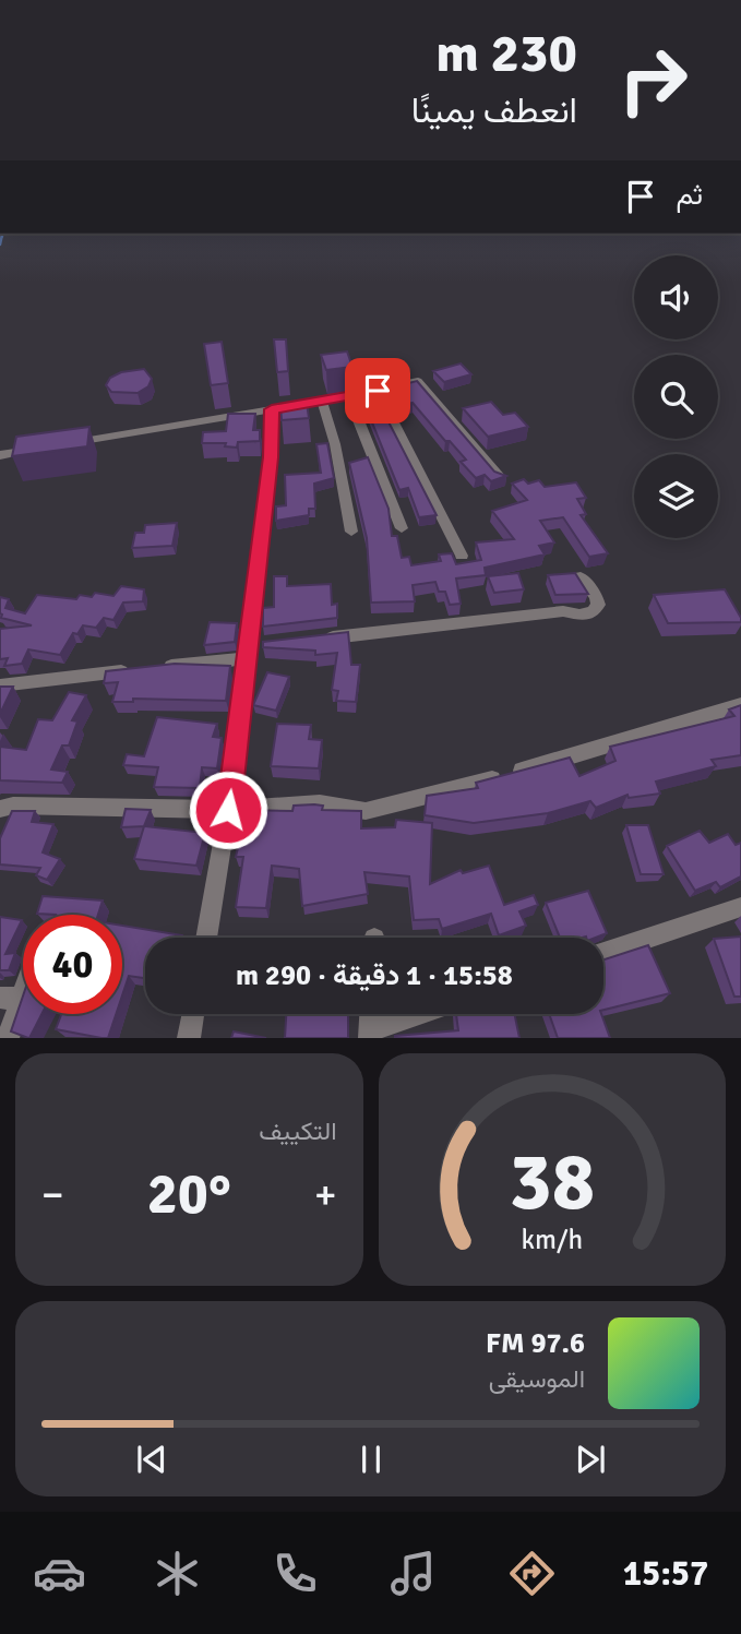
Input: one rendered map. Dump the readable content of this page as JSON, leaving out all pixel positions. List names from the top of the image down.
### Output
{
  "page": {
    "turn": ["230 m", "انعطف يمينًا"],
    "then": "ثم",
    "limit": "40",
    "trip": "15:58 · 1 دقيقة · 290 m",
    "tile": "التكييف",
    "heat": ["−", "20°", "+"],
    "song": ["97.6 FM", "الموسيقى"],
    "tabs": "15:57",
    "gauge": ["38", "km/h"]
  }
}
